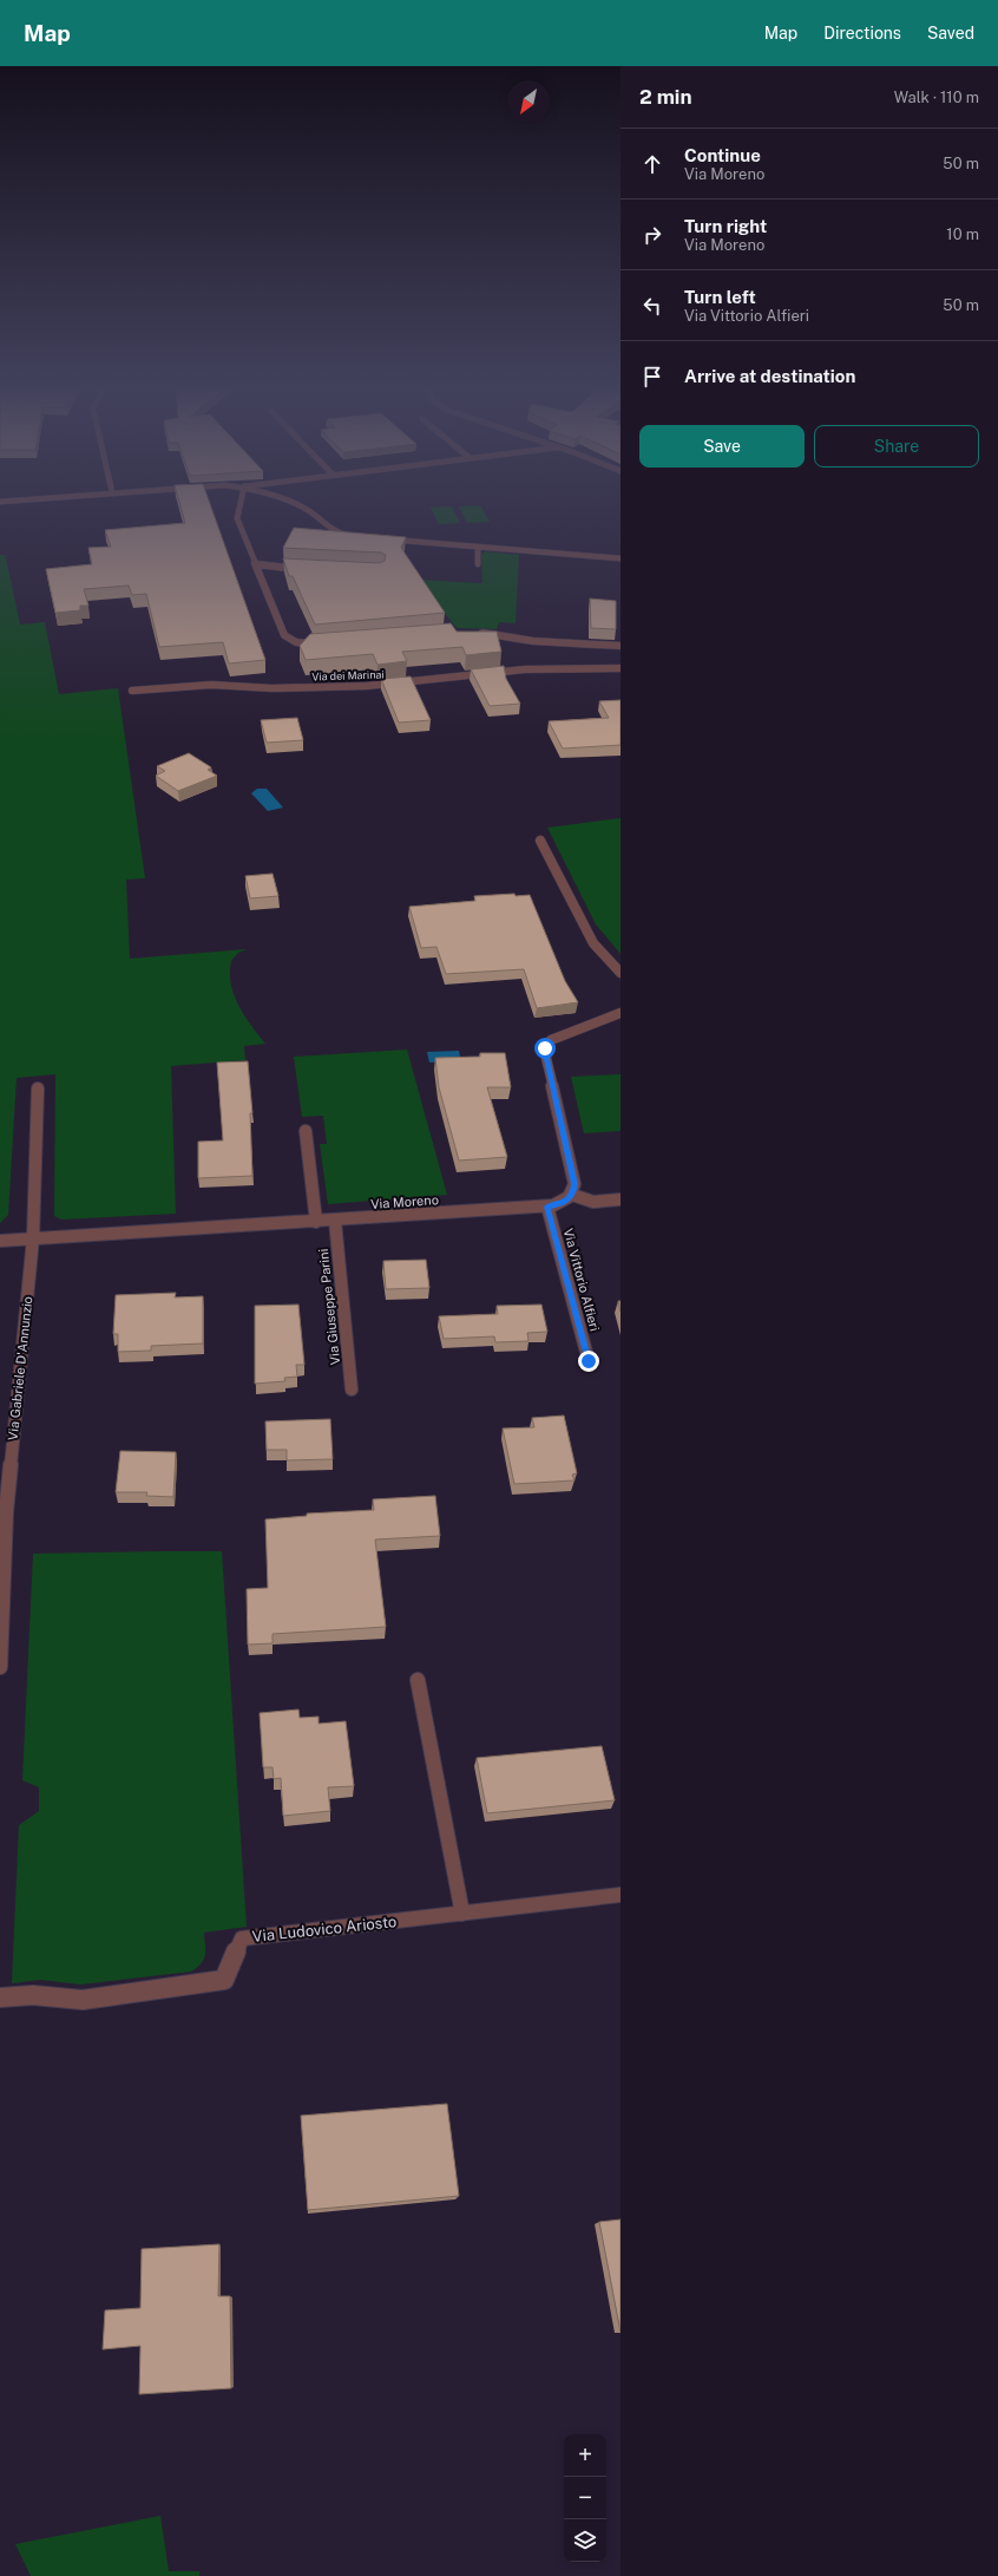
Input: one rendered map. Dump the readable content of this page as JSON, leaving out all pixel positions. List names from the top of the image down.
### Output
{
  "streets": {
    "street": [
      "Via dei Marinai",
      "Via Moreno",
      "Via Vittorio Alfieri",
      "Via Giuseppe Parini",
      "Via Gabriele D'Annunzio",
      "Via Ludovico Ariosto"
    ]
  },
  "crossings": [
    ["Via Moreno", "Via Vittorio Alfieri"],
    ["Via Moreno", "Via Giuseppe Parini"],
    ["Via Moreno", "Via Gabriele D'Annunzio"]
  ],
  "north": "bottom left",
  "page": {
    "header": "Map",
    "nav": ["Map", "Directions", "Saved"],
    "heading": ["2 min", "Walk · 110 m"],
    "list": [
      ["Continue", "Via Moreno", "50 m"],
      ["Turn right", "Via Moreno", "10 m"],
      ["Turn left", "Via Vittorio Alfieri", "50 m"],
      "Arrive at destination"
    ],
    "buttons": ["Save", "Share"],
    "map_buttons": ["+", "−"]
  }
}
